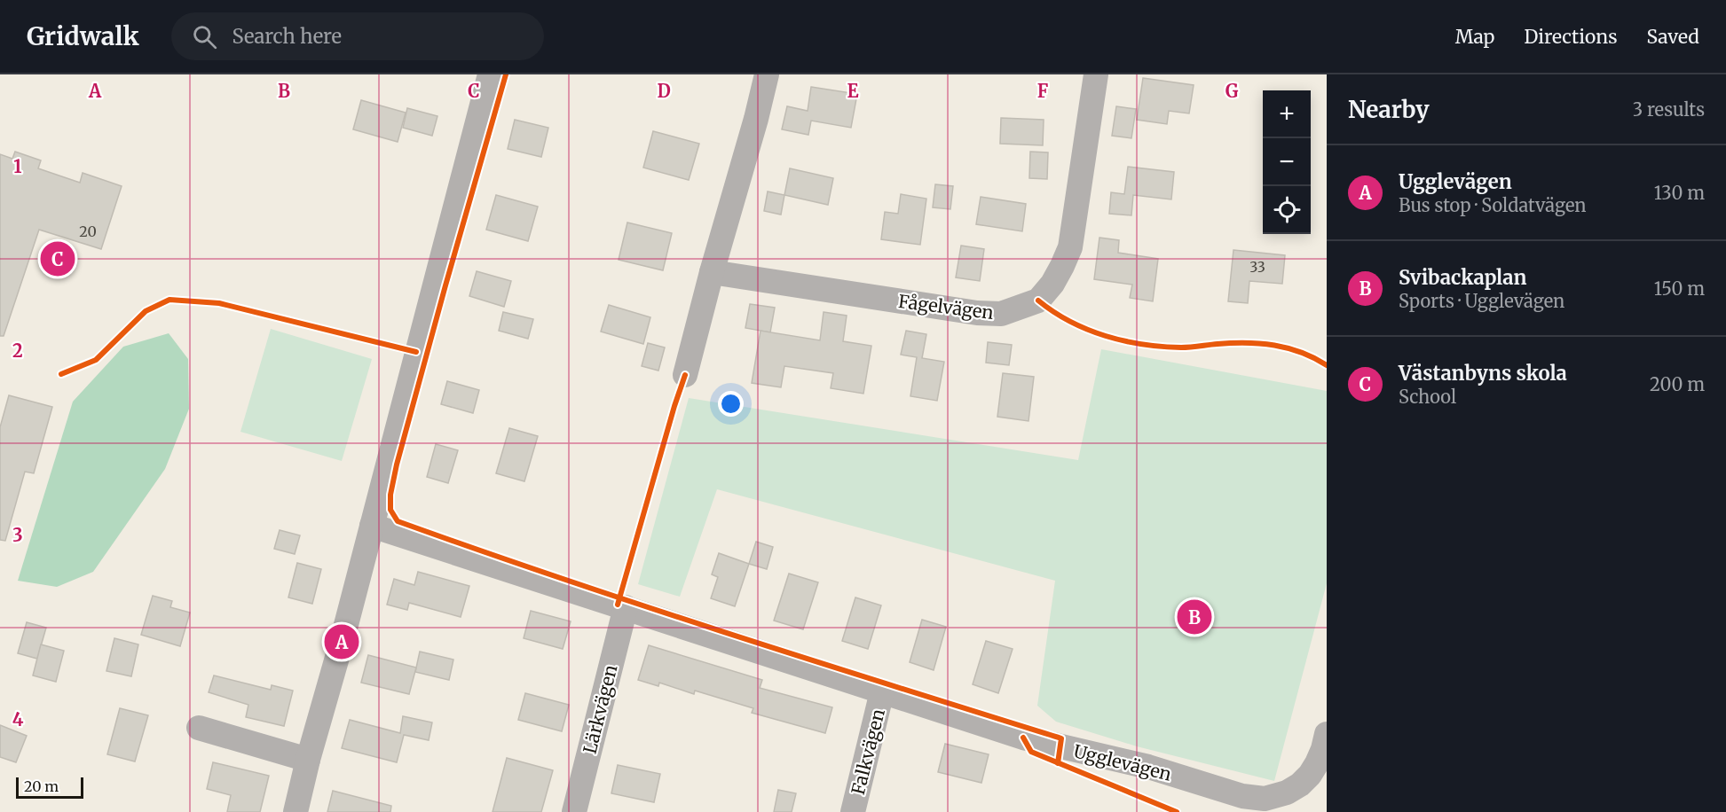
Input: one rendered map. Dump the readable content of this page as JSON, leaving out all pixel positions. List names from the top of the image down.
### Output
{
  "streets": {
    "street": [
      "Fågelvägen",
      "Lärkvägen",
      "Falkvägen",
      "Ugglevägen"
    ]
  },
  "crossings": [
    ["Lärkvägen", "Ugglevägen"],
    ["Falkvägen", "Ugglevägen"]
  ],
  "house_numbers": ["20", "33"],
  "scale_bar": "20 m",
  "page": {
    "header": "Gridwalk",
    "search": "Search here",
    "nav": ["Map", "Directions", "Saved"],
    "heading": ["Nearby", "3 results"],
    "map_buttons": ["+", "−"],
    "list": [
      {
        "mark": "A",
        "name": "Ugglevägen",
        "note": "Bus stop · Soldatvägen",
        "value": "130 m"
      },
      {
        "mark": "B",
        "name": "Svibackaplan",
        "note": "Sports · Ugglevägen",
        "value": "150 m"
      },
      {
        "mark": "C",
        "name": "Västanbyns skola",
        "note": "School",
        "value": "200 m"
      }
    ],
    "pins": ["C", "B", "A"],
    "scale": "20 m"
  },
  "grid": {
    "columns": [
      "A",
      "B",
      "C",
      "D",
      "E",
      "F",
      "G"
    ],
    "rows": [
      "1",
      "2",
      "3",
      "4"
    ]
  }
}
